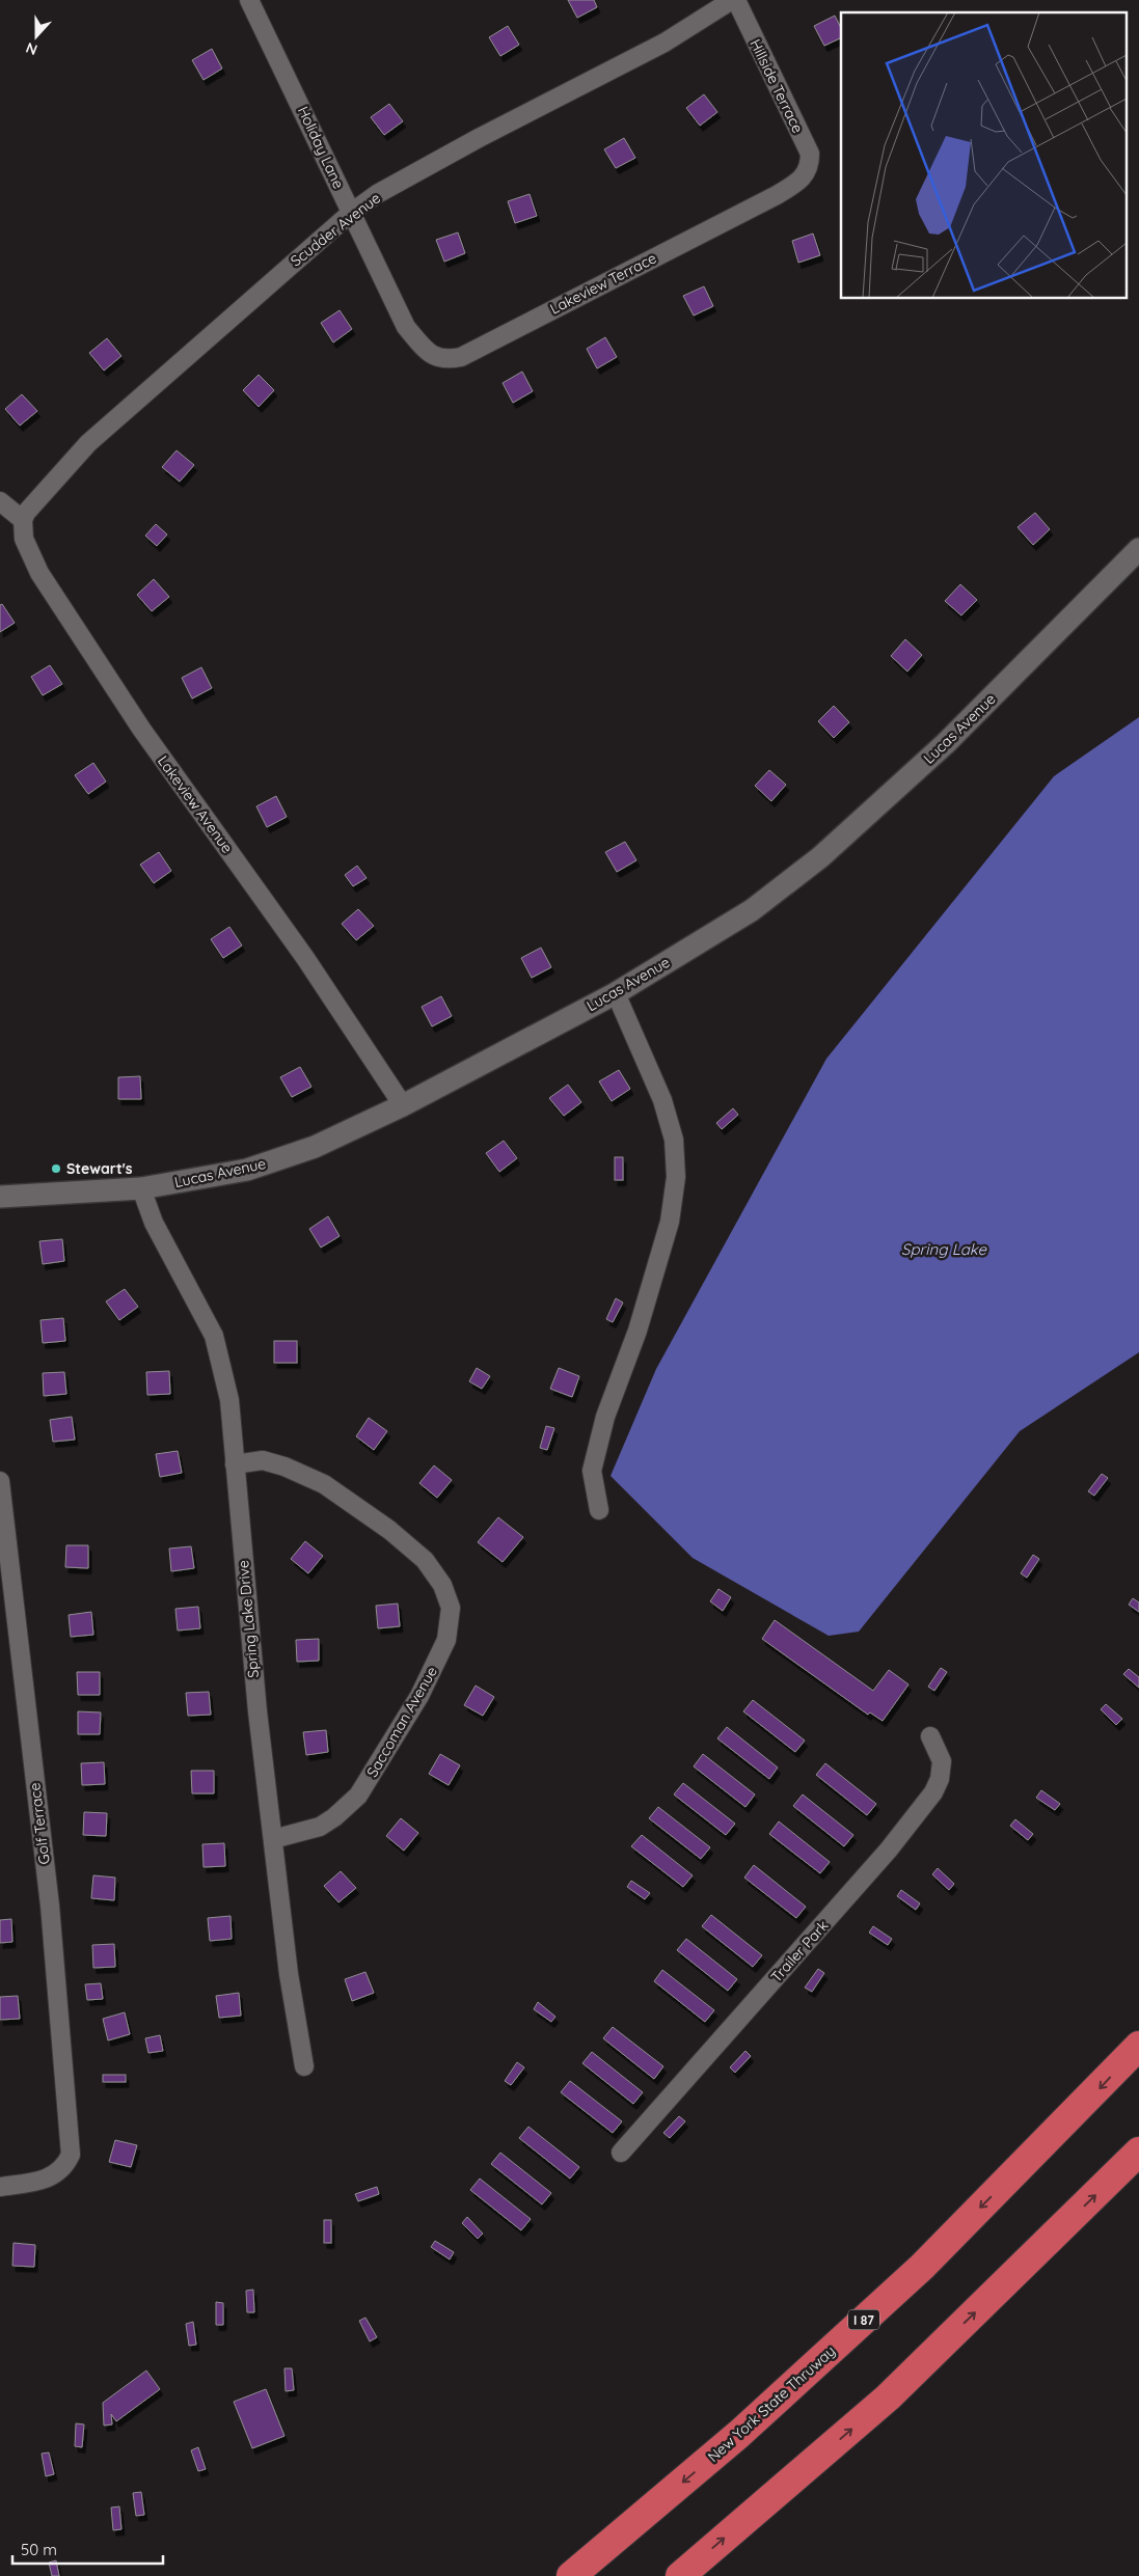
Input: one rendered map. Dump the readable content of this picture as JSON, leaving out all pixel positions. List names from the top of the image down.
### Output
{
  "streets": {
    "highway": ["I 87", "New York State Thruway"],
    "street": [
      "Hillside Terrace",
      "Holiday Lane",
      "Scudder Avenue",
      "Lakeview Terrace",
      "Lucas Avenue",
      "Lakeview Avenue",
      "Spring Lake Drive",
      "Saccoman Avenue",
      "Golf Terrace",
      "Trailer Park"
    ]
  },
  "crossings": [
    ["Hillside Terrace", "Scudder Avenue"],
    ["Hillside Terrace", "Lakeview Terrace"],
    ["Holiday Lane", "Scudder Avenue"],
    ["Holiday Lane", "Lakeview Terrace"],
    ["Scudder Avenue", "Lakeview Avenue"],
    ["Lucas Avenue", "Lakeview Avenue"],
    ["Lucas Avenue", "Spring Lake Drive"],
    ["Spring Lake Drive", "Saccoman Avenue"]
  ],
  "water": ["Spring Lake"],
  "places": ["Stewart's"],
  "scale_bar": "50 m",
  "north": "bottom"
}
